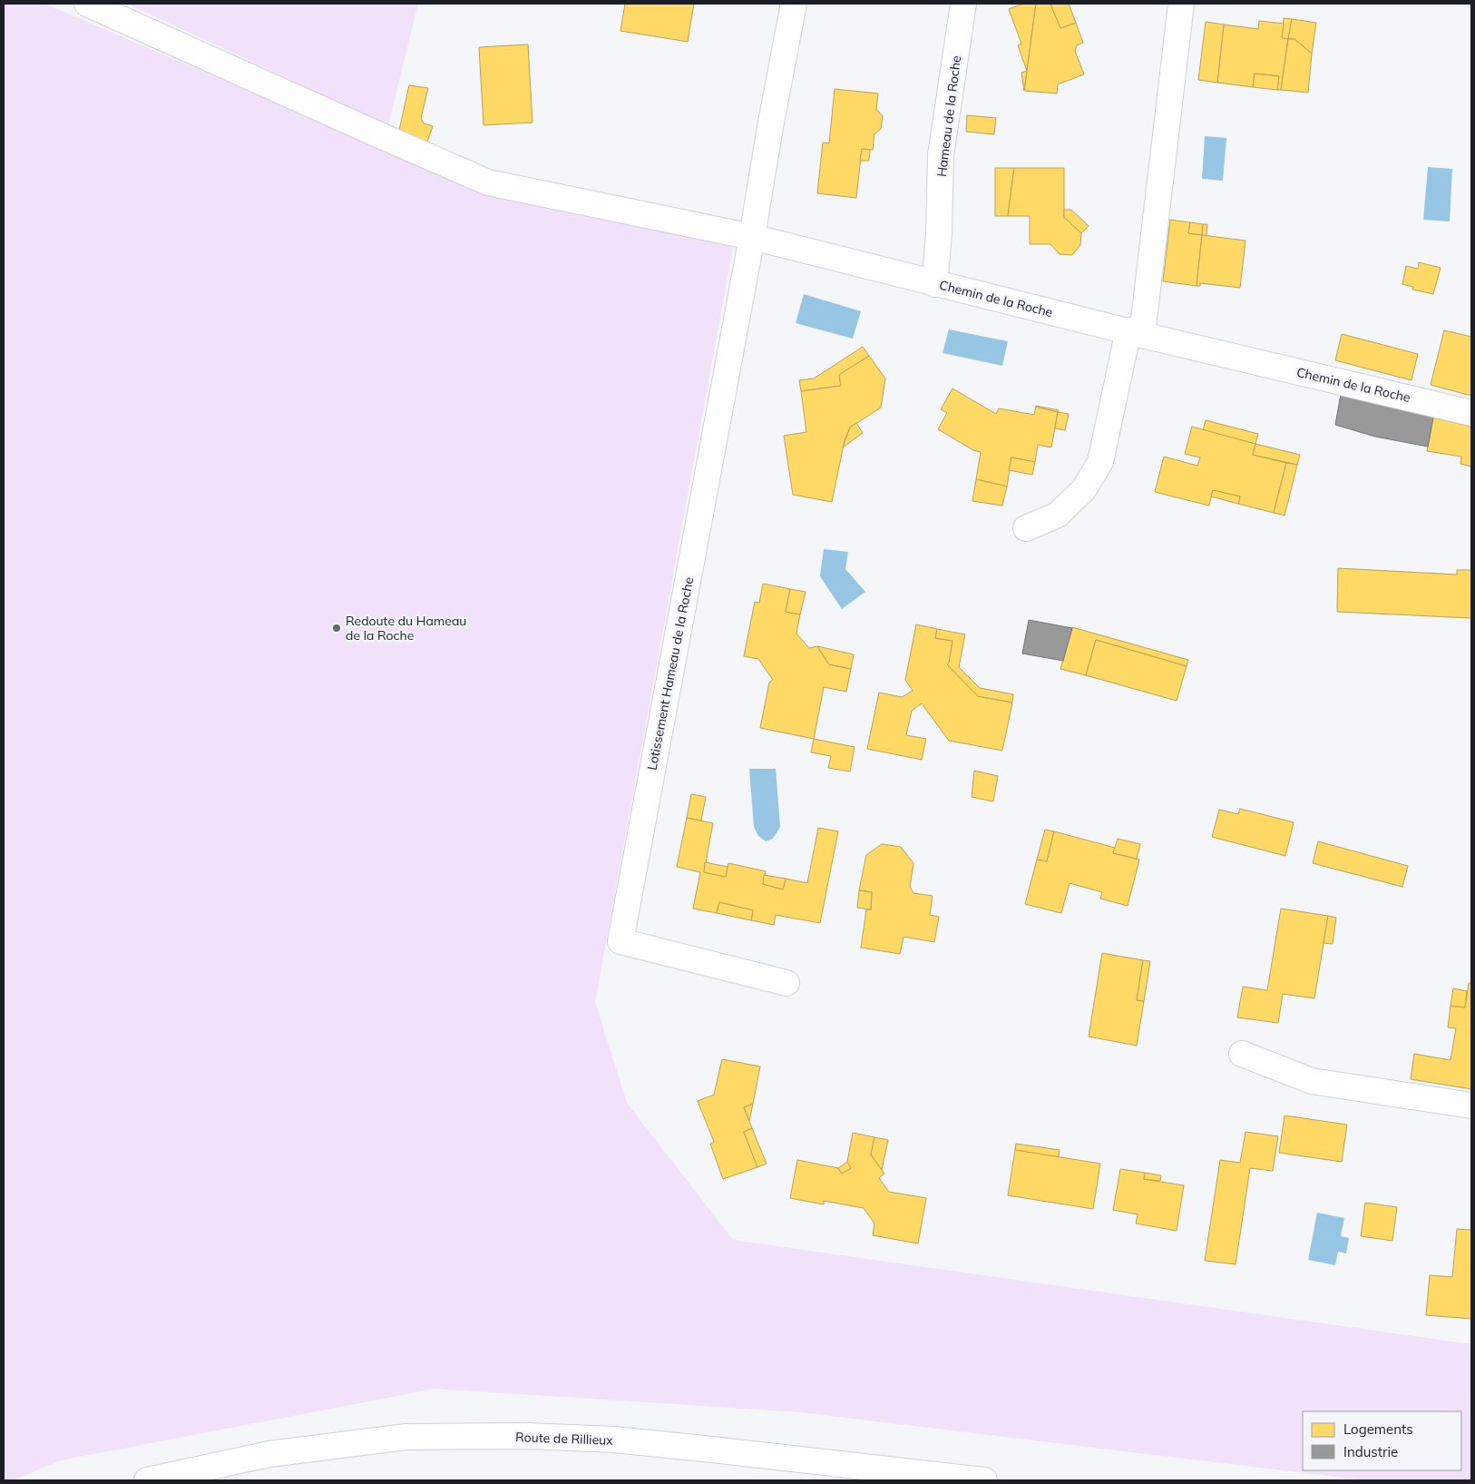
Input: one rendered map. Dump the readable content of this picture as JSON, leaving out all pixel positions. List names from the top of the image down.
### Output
{
  "streets": {
    "street": [
      "Hameau de la Roche",
      "Chemin de la Roche",
      "Lotissement Hameau de la Roche",
      "Route de Rillieux"
    ]
  },
  "crossings": [
    ["Hameau de la Roche", "Chemin de la Roche"],
    ["Chemin de la Roche", "Lotissement Hameau de la Roche"]
  ],
  "places": ["Redoute du Hameau de la Roche"],
  "legend": ["Logements", "Industrie"]
}
